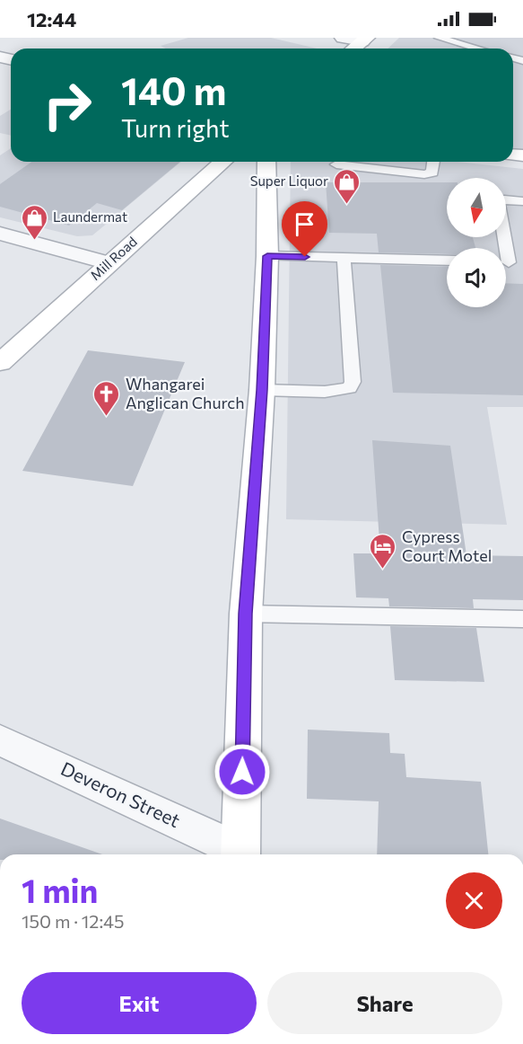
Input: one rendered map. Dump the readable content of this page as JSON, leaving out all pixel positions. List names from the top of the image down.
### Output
{
  "streets": {
    "main road": ["Mill Road"],
    "street": ["Deveron Street"]
  },
  "places": {
    "shop": ["Super Liquor", "Laundermat"],
    "church": ["Whangarei Anglican Church"],
    "hotel": ["Cypress Court Motel"]
  },
  "north": "bottom",
  "page": {
    "status": "12:44",
    "turn": ["140 m", "Turn right"],
    "heading": ["1 min", "150 m · 12:45"],
    "buttons": ["Exit", "Share"]
  }
}
